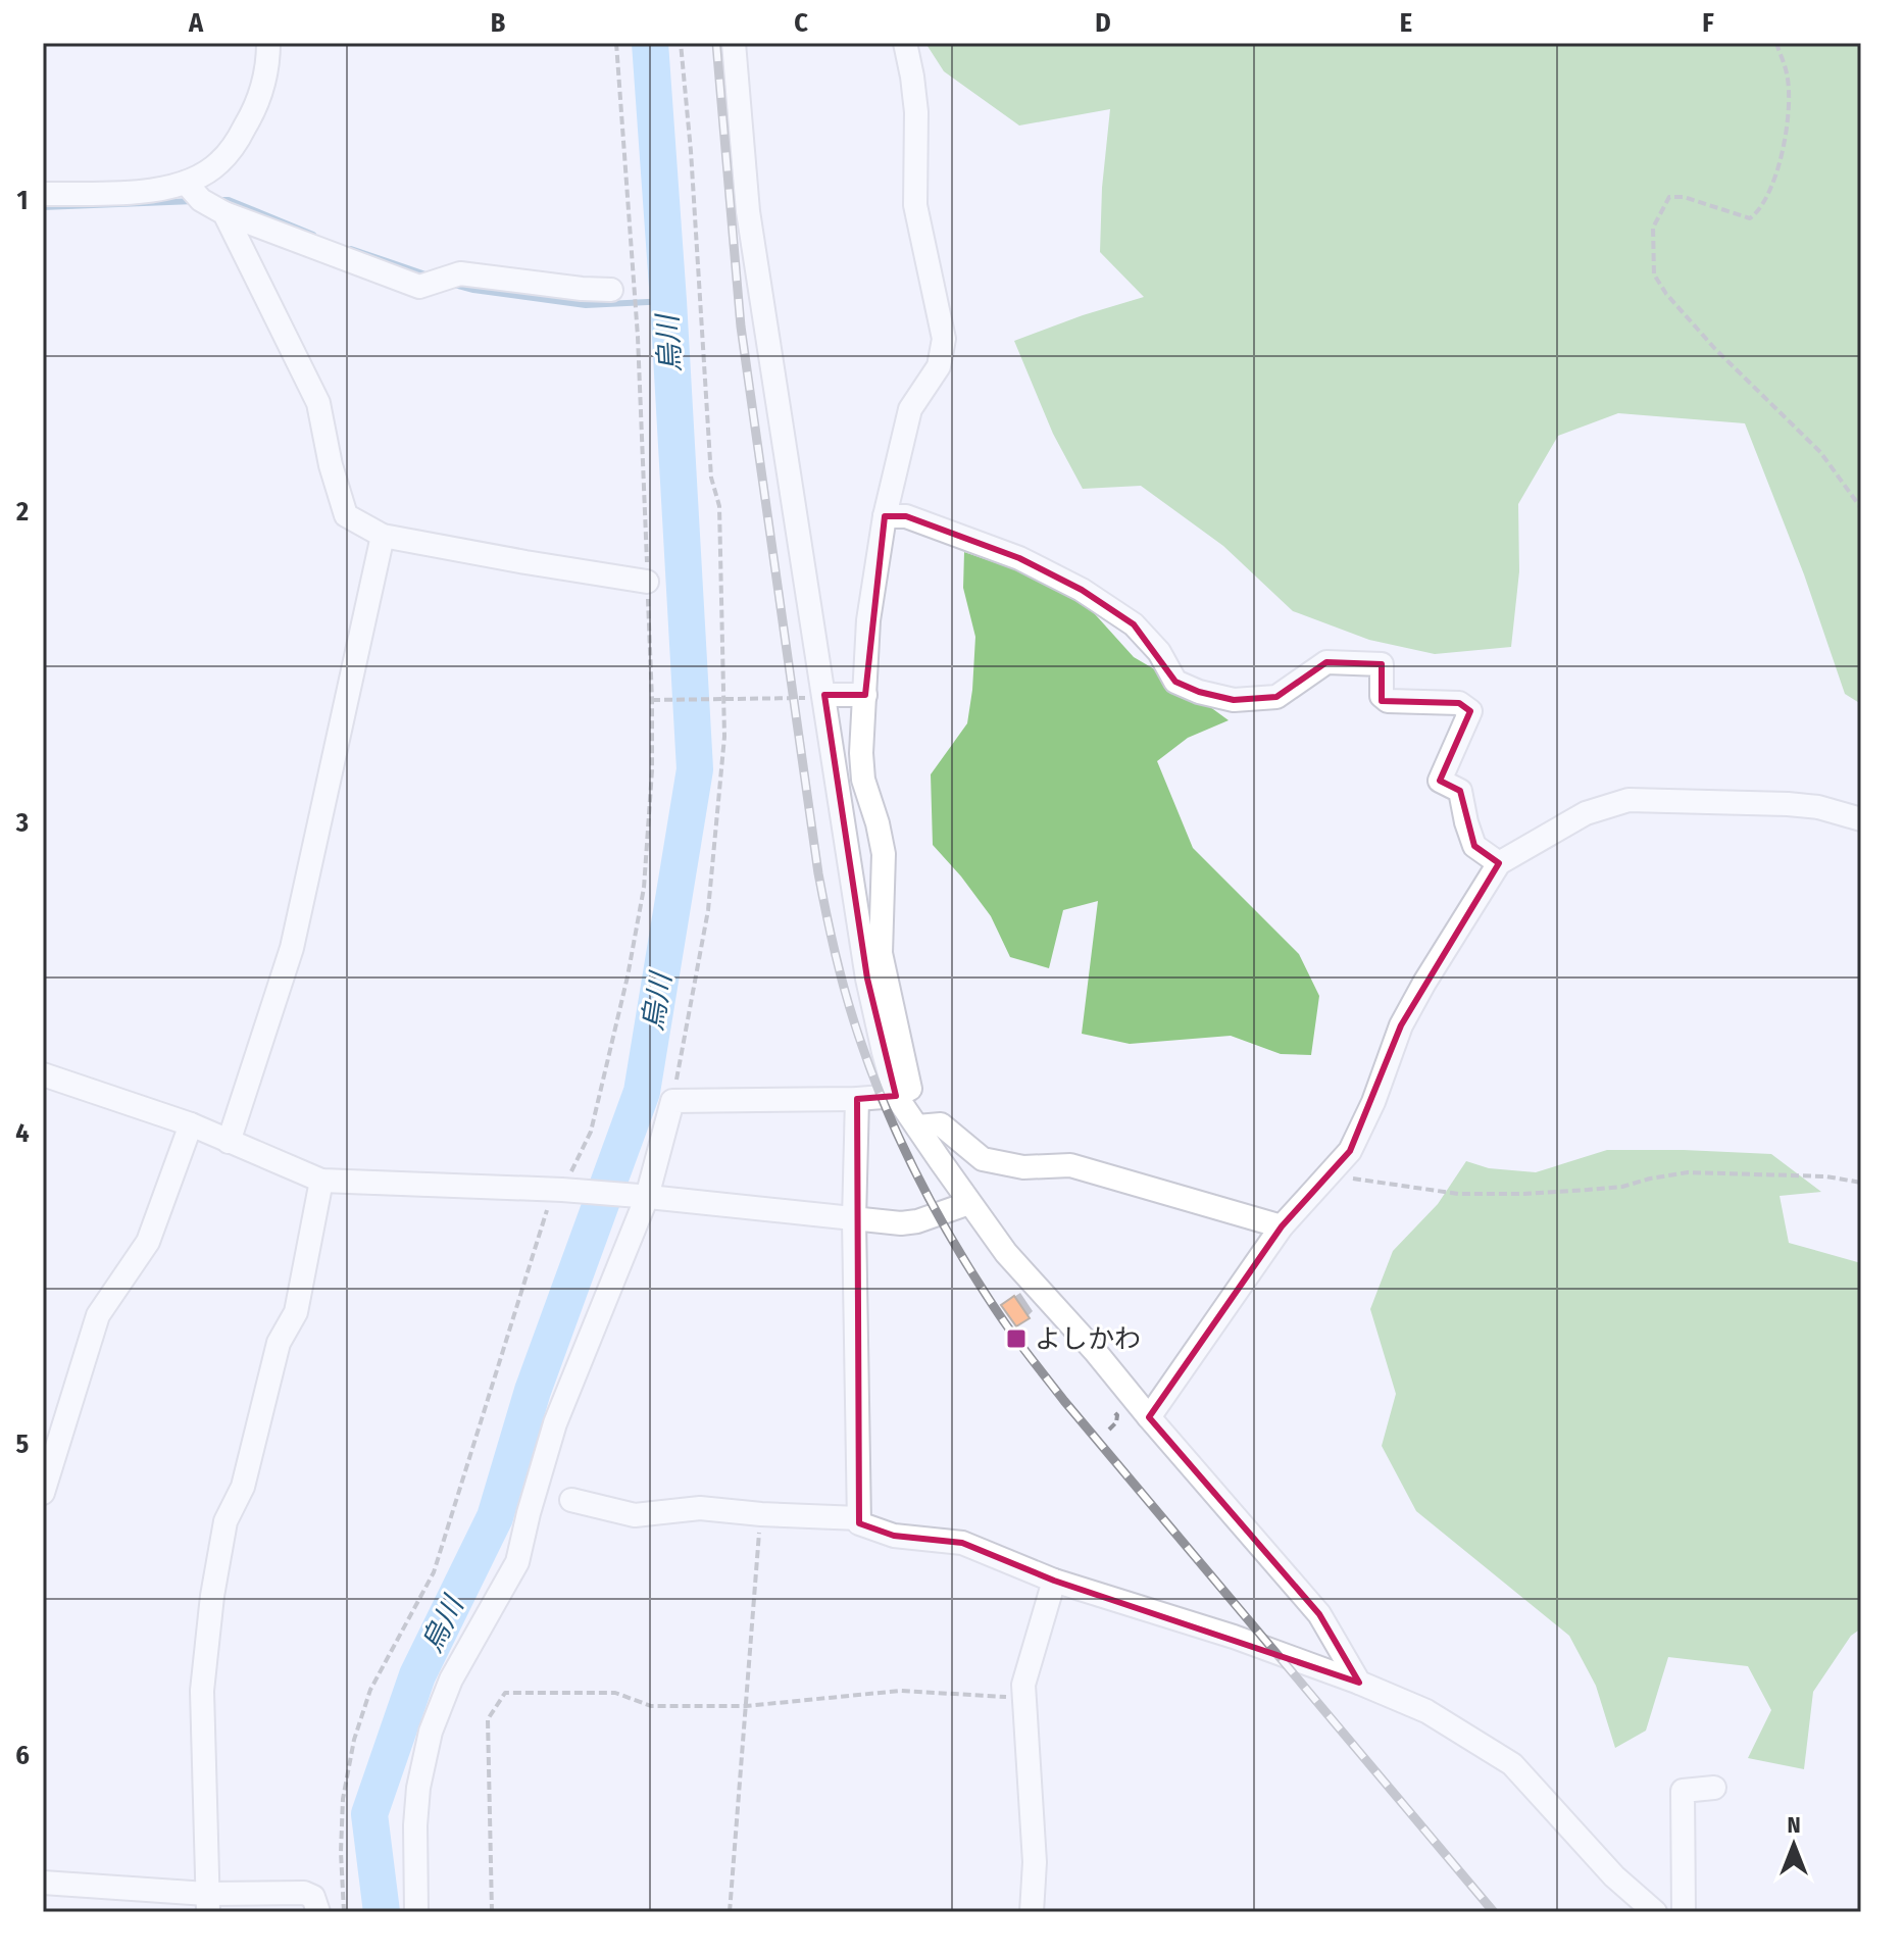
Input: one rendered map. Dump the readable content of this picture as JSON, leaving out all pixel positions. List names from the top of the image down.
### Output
{
  "water": ["烏川"],
  "places": {
    "transit": ["よしかわ"]
  },
  "north": "top",
  "grid": {
    "columns": [
      "A",
      "B",
      "C",
      "D",
      "E",
      "F"
    ],
    "rows": [
      "1",
      "2",
      "3",
      "4",
      "5",
      "6"
    ]
  }
}
